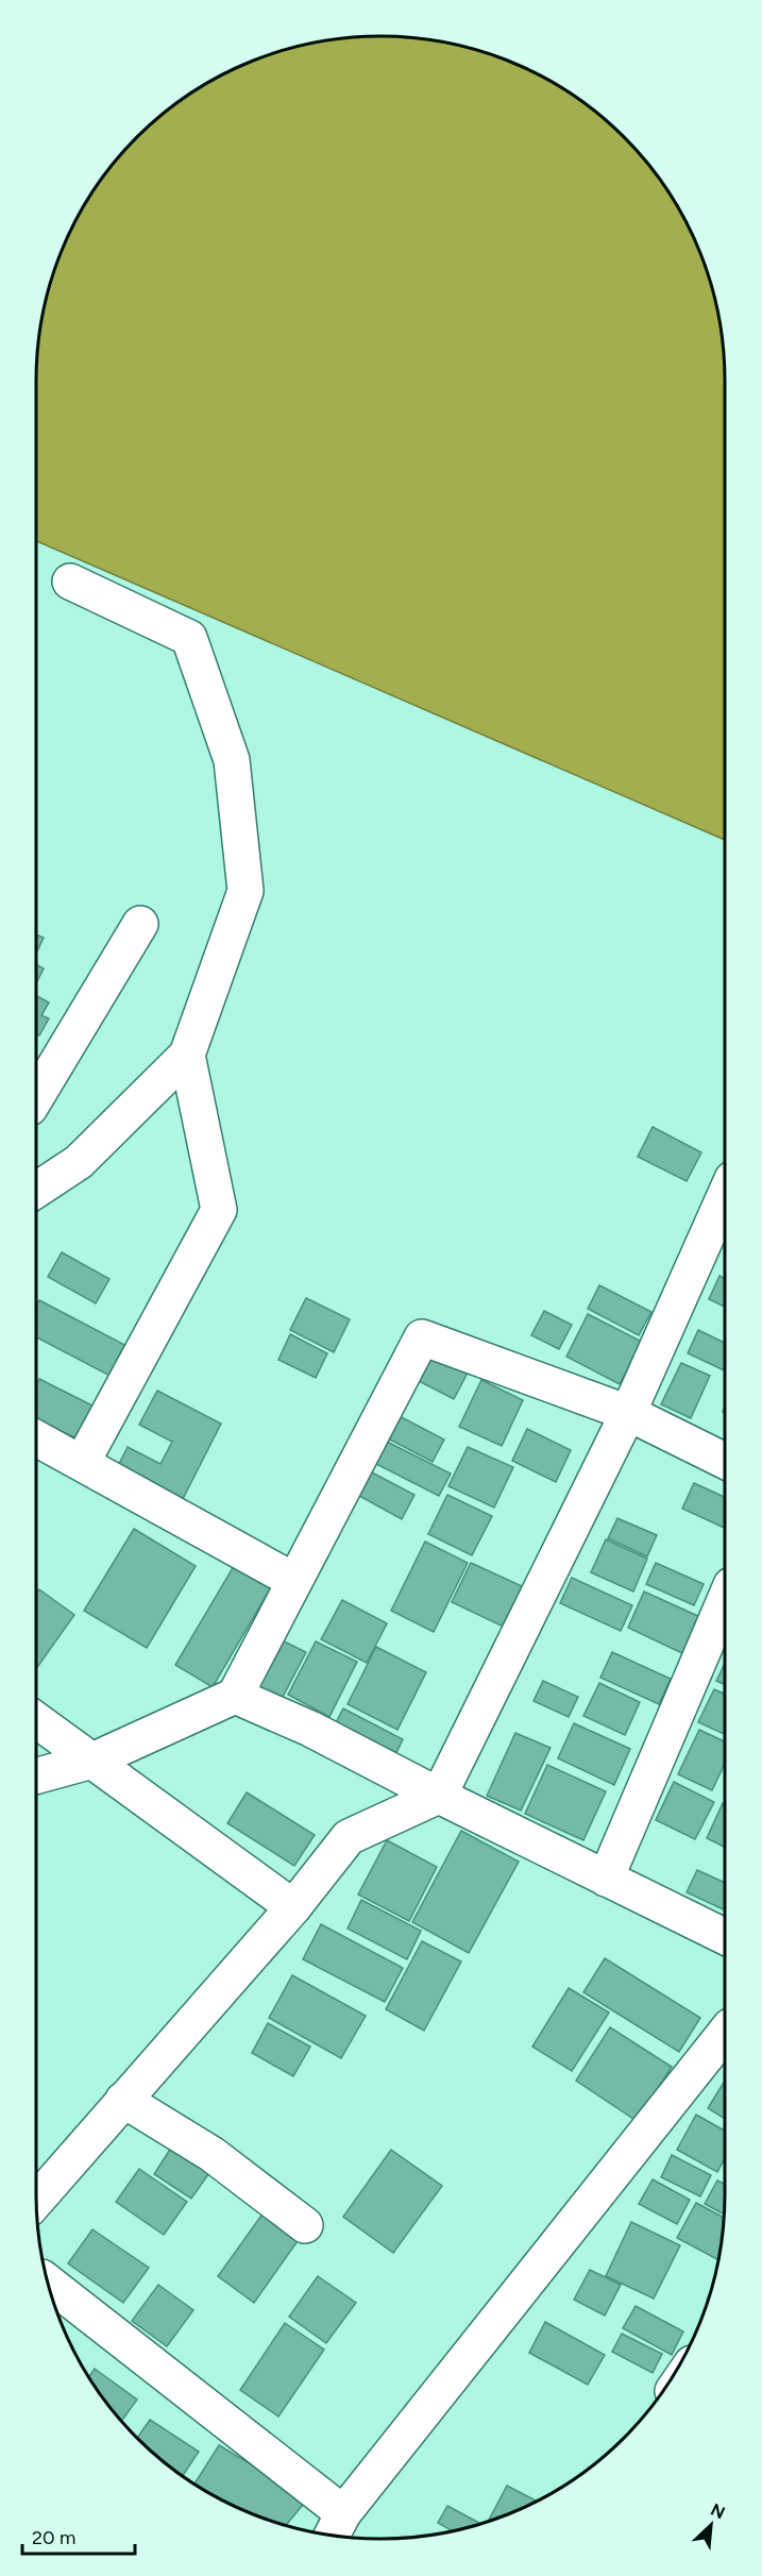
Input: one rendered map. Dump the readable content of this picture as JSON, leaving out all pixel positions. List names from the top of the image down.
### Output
{
  "scale_bar": "20 m",
  "north": "top right"
}
